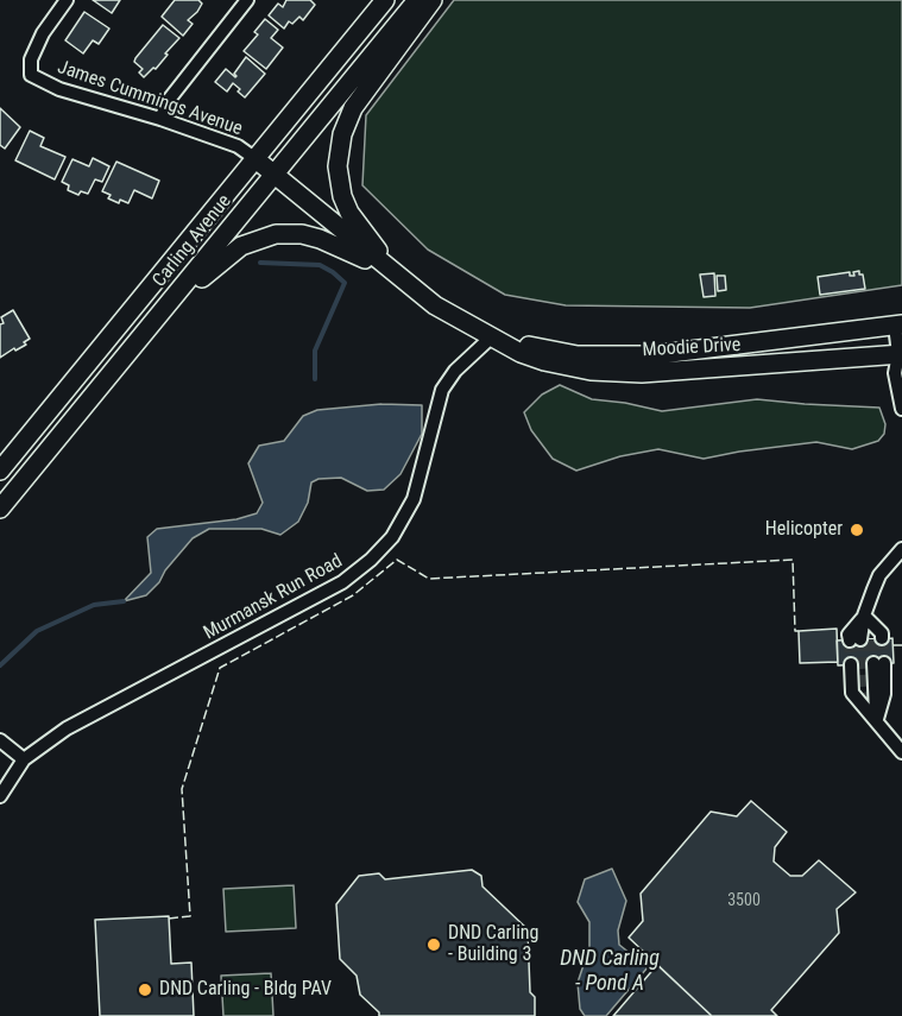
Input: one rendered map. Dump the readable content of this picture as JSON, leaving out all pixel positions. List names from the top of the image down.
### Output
{
  "streets": {
    "main road": ["Carling Avenue", "Moodie Drive"],
    "street": ["James Cummings Avenue", "Murmansk Run Road"]
  },
  "crossings": [
    ["James Cummings Avenue", "Carling Avenue"],
    ["James Cummings Avenue", "Moodie Drive"],
    ["Carling Avenue", "Moodie Drive"],
    ["Moodie Drive", "Murmansk Run Road"]
  ],
  "water": ["DND Carling - Pond A"],
  "places": ["Helicopter", "DND Carling - Building 3", "DND Carling - Bldg PAV"],
  "house_numbers": ["3500"]
}
